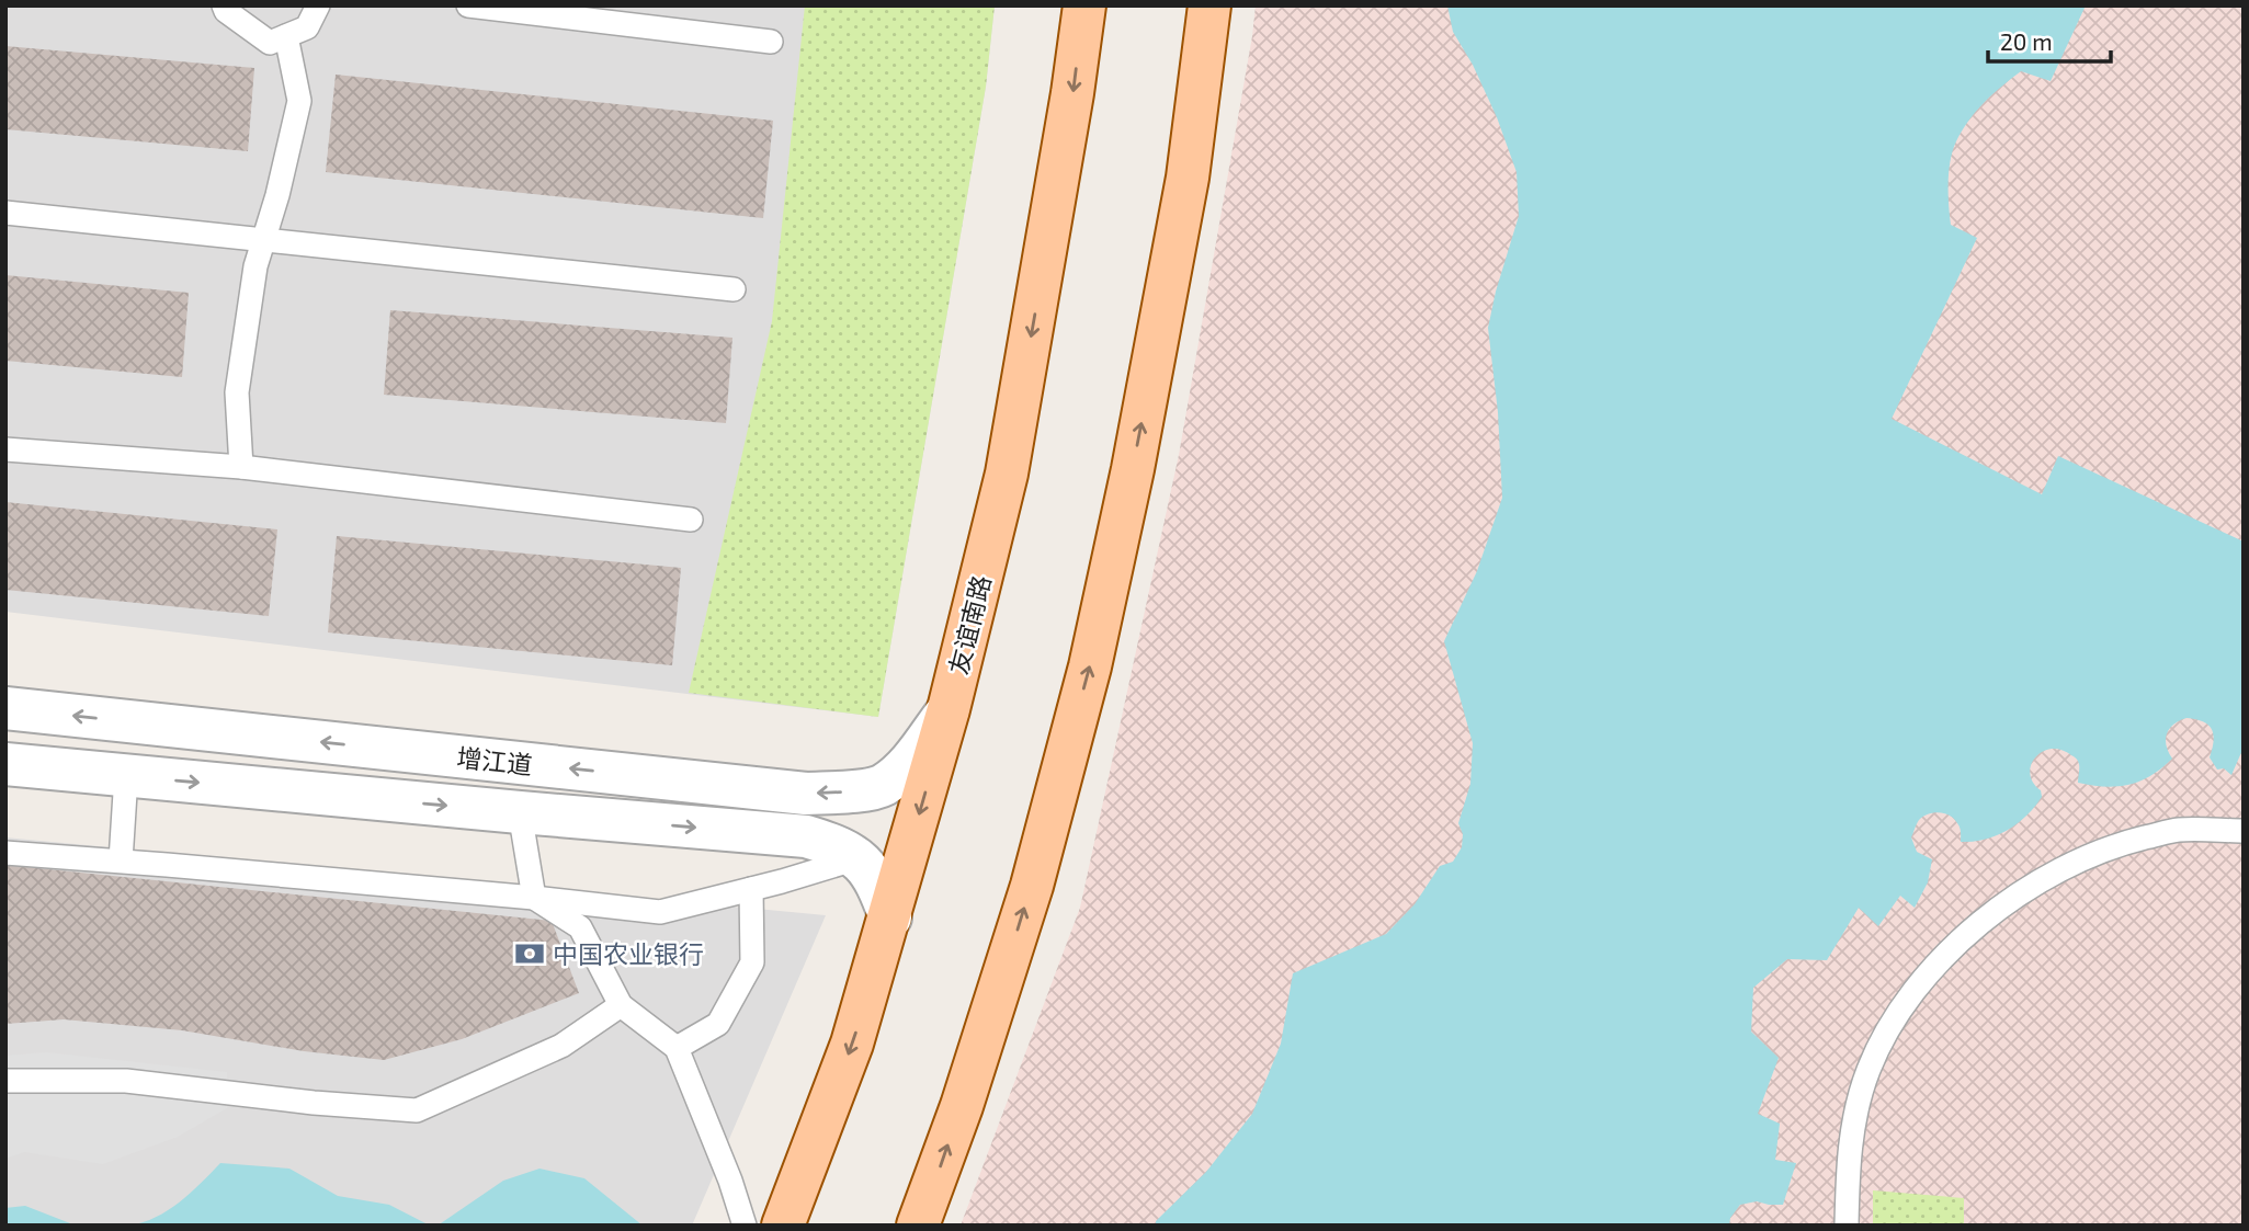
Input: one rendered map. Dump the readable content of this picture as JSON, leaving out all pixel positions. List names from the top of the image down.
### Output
{
  "streets": {
    "main road": ["友谊南路"],
    "street": ["增江道"]
  },
  "crossings": [
    ["友谊南路", "增江道"]
  ],
  "places": {
    "bank": ["中国农业银行"]
  },
  "scale_bar": "20 m"
}
